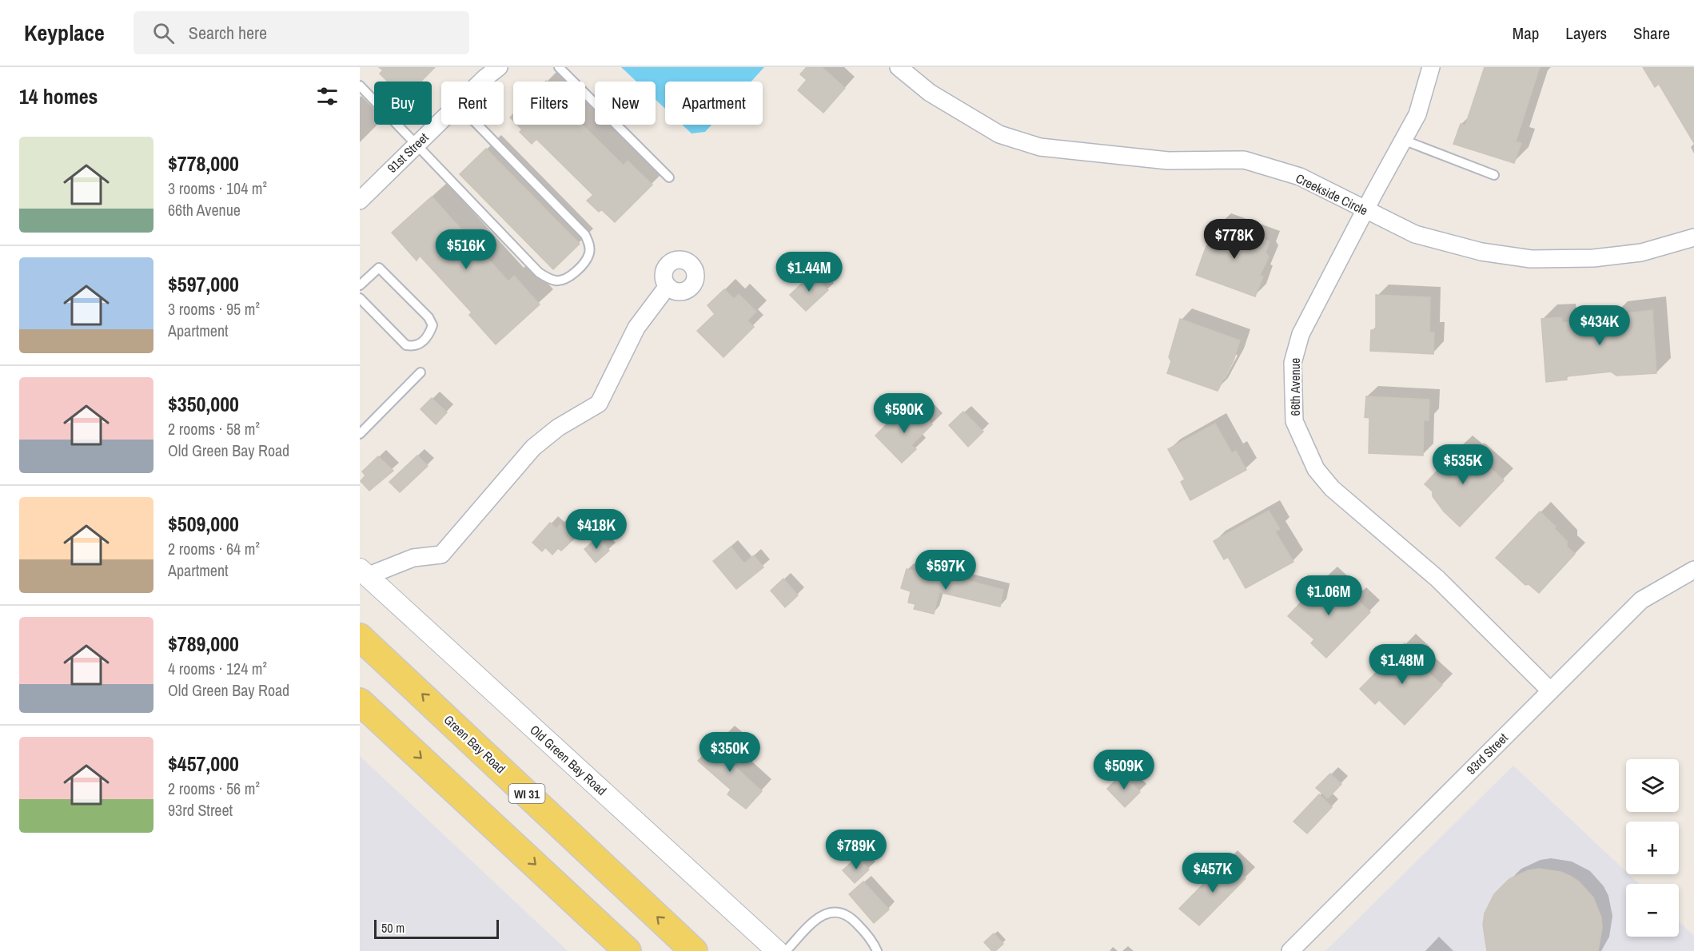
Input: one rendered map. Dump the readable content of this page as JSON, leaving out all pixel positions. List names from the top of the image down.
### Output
{
  "streets": {
    "main road": ["Green Bay Road", "WI 31"],
    "street": [
      "91st Street",
      "Creekside Circle",
      "66th Avenue",
      "93rd Street",
      "Old Green Bay Road"
    ]
  },
  "crossings": [
    ["Creekside Circle", "66th Avenue"],
    ["66th Avenue", "93rd Street"]
  ],
  "scale_bar": "50 m",
  "page": {
    "header": "Keyplace",
    "search": "Search here",
    "nav": ["Map", "Layers", "Share"],
    "heading": "14 homes",
    "chip": [
      "Buy",
      "Rent",
      "Filters",
      "New",
      "Apartment"
    ],
    "list": [
      {
        "name": "$778,000",
        "note": "3 rooms · 104 m² · 66th Avenue"
      },
      {
        "name": "$597,000",
        "note": "3 rooms · 95 m² · Apartment"
      },
      {
        "name": "$350,000",
        "note": "2 rooms · 58 m² · Old Green Bay Road"
      },
      {
        "name": "$509,000",
        "note": "2 rooms · 64 m² · Apartment"
      },
      {
        "name": "$789,000",
        "note": "4 rooms · 124 m² · Old Green Bay Road"
      },
      {
        "name": "$457,000",
        "note": "2 rooms · 56 m² · 93rd Street"
      }
    ],
    "price": [
      "$778K",
      "$516K",
      "$1.44M",
      "$434K",
      "$590K",
      "$535K",
      "$418K",
      "$597K",
      "$1.06M",
      "$1.48M",
      "$350K",
      "$509K",
      "$789K",
      "$457K"
    ],
    "map_buttons": ["+", "−"],
    "scale": "50 m"
  }
}
